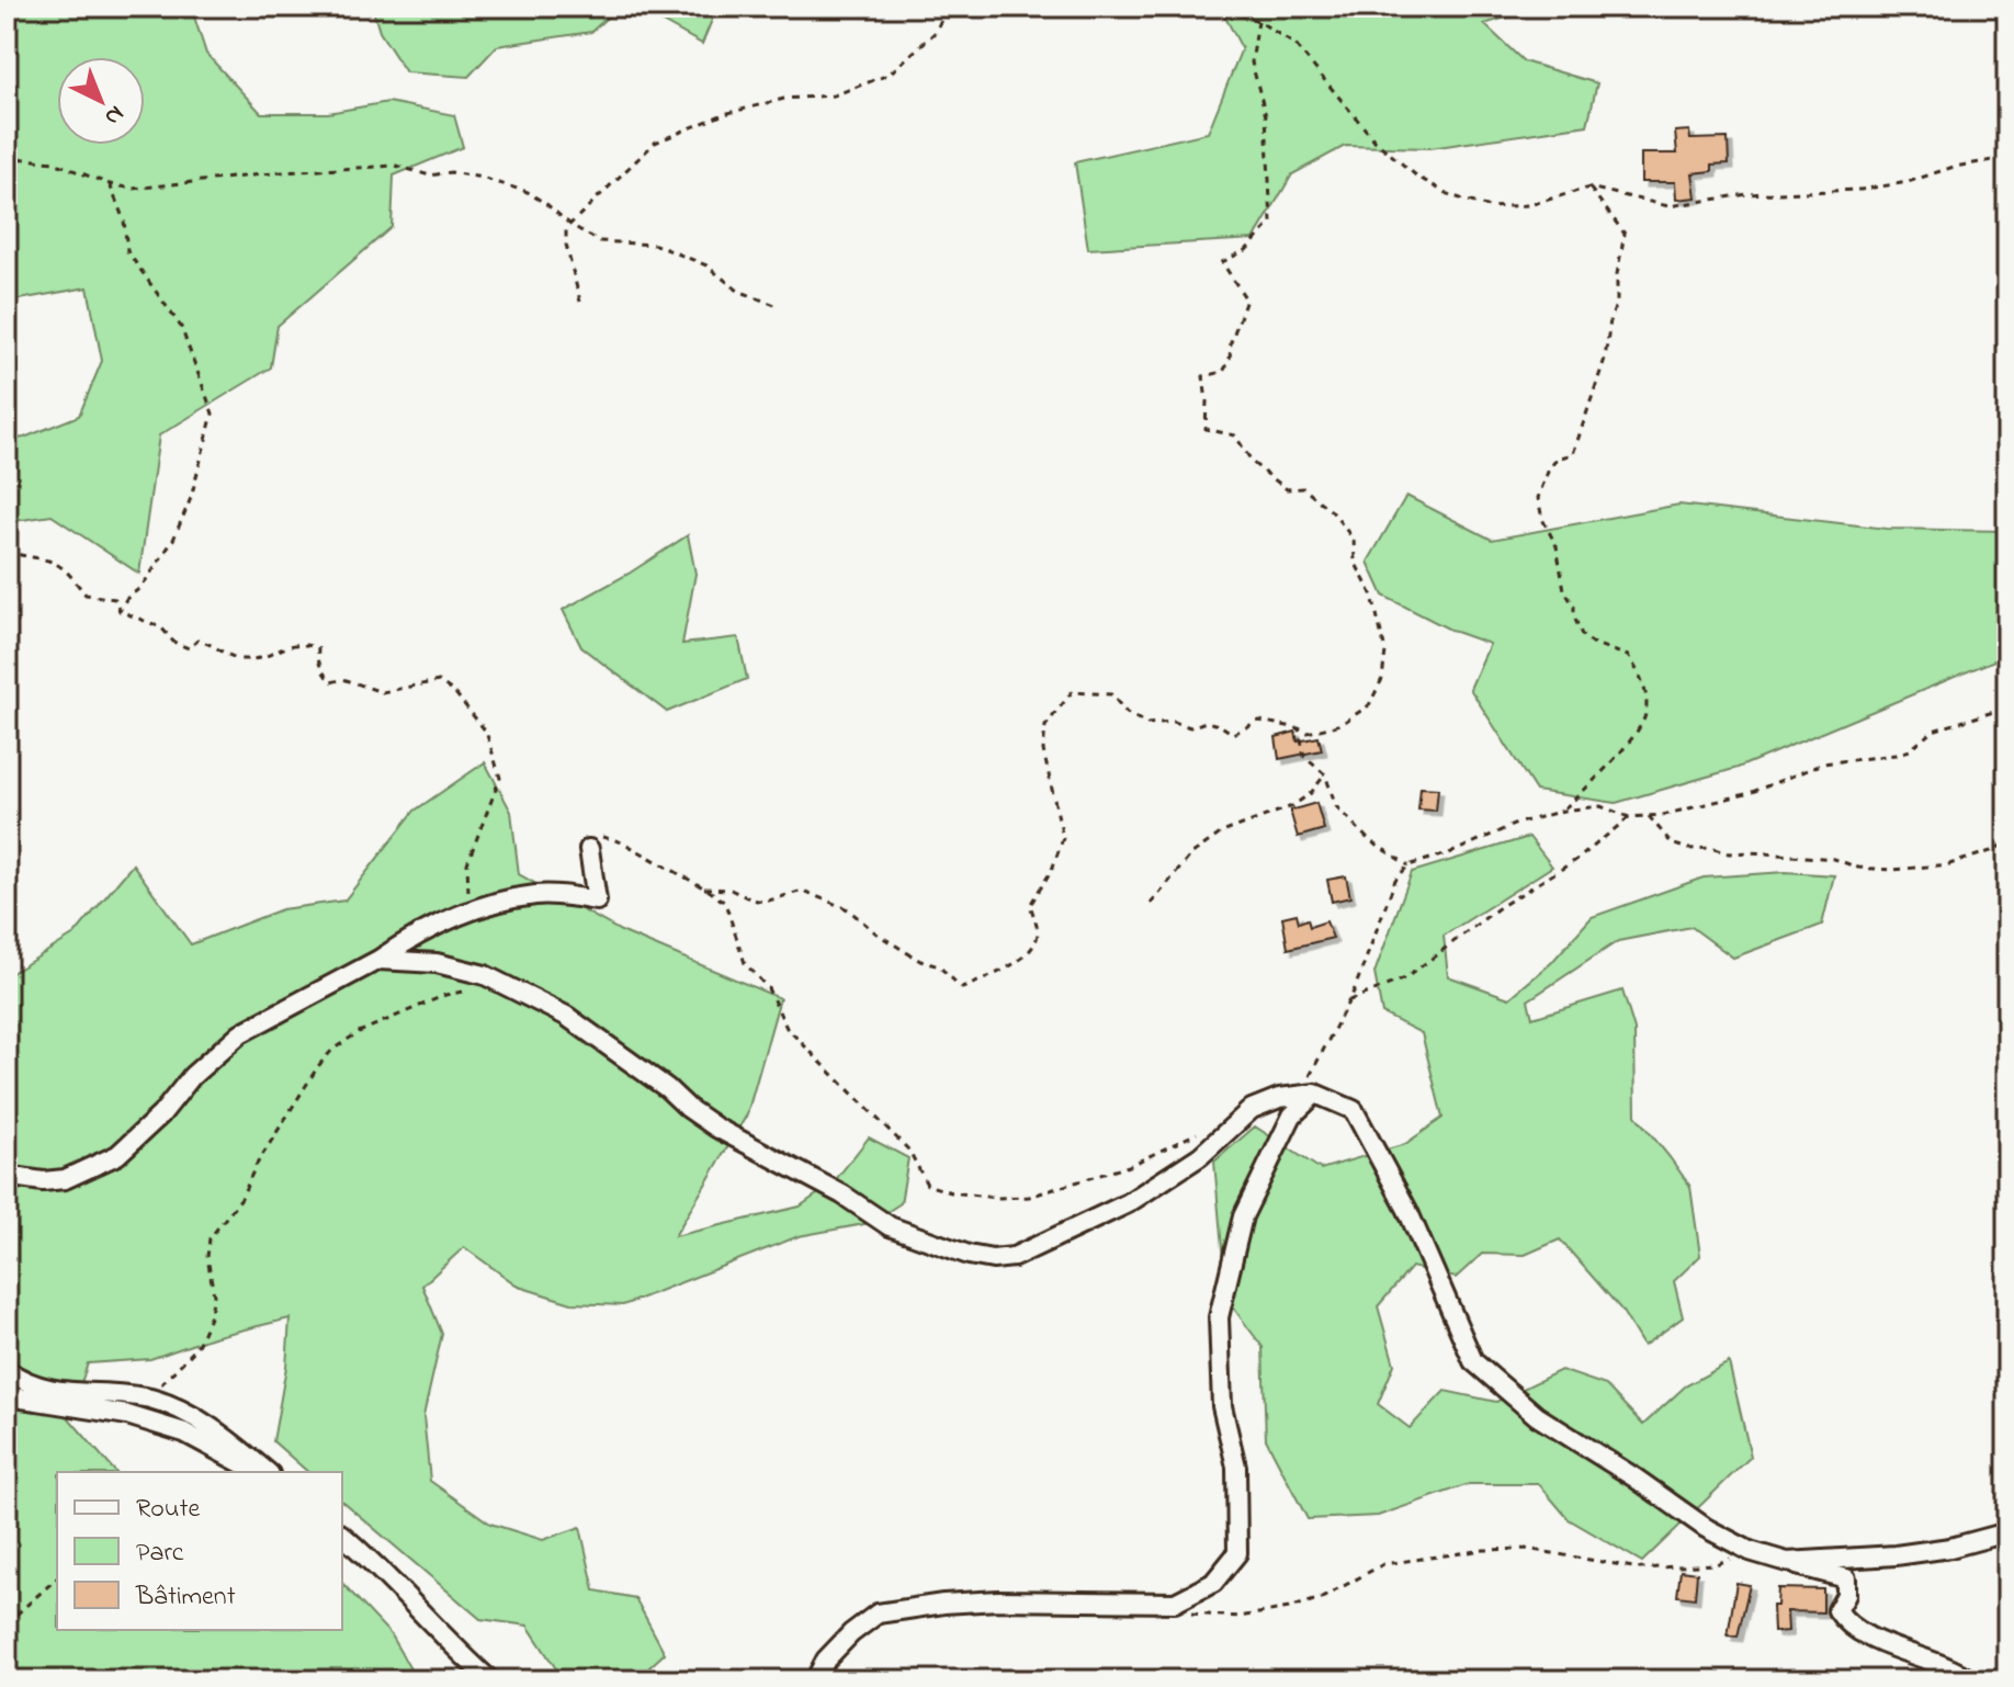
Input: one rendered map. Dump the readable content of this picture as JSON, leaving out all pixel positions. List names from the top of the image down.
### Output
{
  "legend": ["Route", "Parc", "Bâtiment"],
  "north": "bottom right"
}
